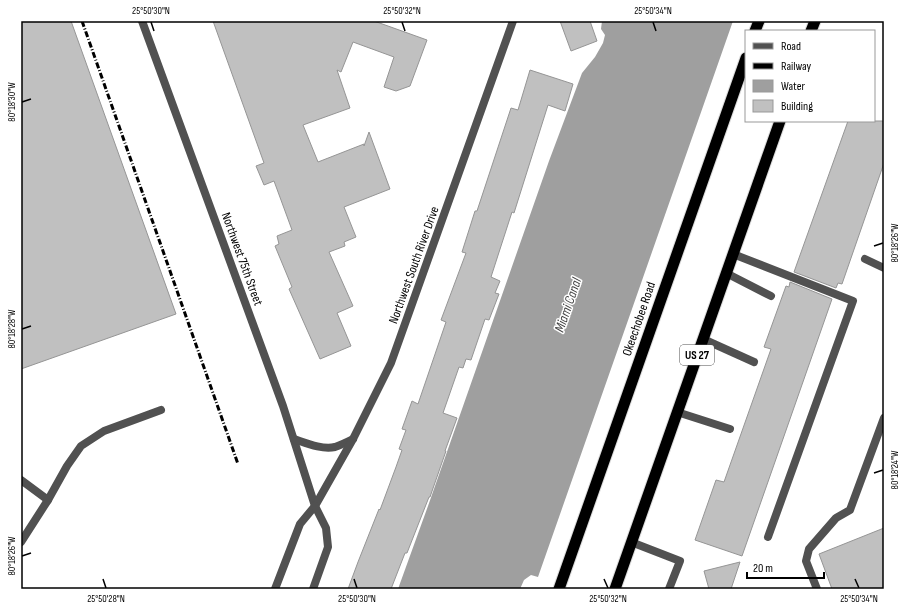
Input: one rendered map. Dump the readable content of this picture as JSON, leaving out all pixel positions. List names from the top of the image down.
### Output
{
  "streets": {
    "highway": ["Okeechobee Road", "US 27"],
    "street": ["Northwest 75th Street", "Northwest South River Drive"]
  },
  "crossings": [
    ["Northwest 75th Street", "Northwest South River Drive"]
  ],
  "water": ["Miami Canal"],
  "legend": [
    "Road",
    "Railway",
    "Water",
    "Building"
  ],
  "scale_bar": "20 m",
  "coordinates": [
    "25°50'30\"N",
    "25°50'32\"N",
    "25°50'34\"N",
    "80°18'30\"W",
    "80°18'26\"W",
    "80°18'28\"W",
    "80°18'24\"W",
    "25°50'28\"N"
  ]
}
